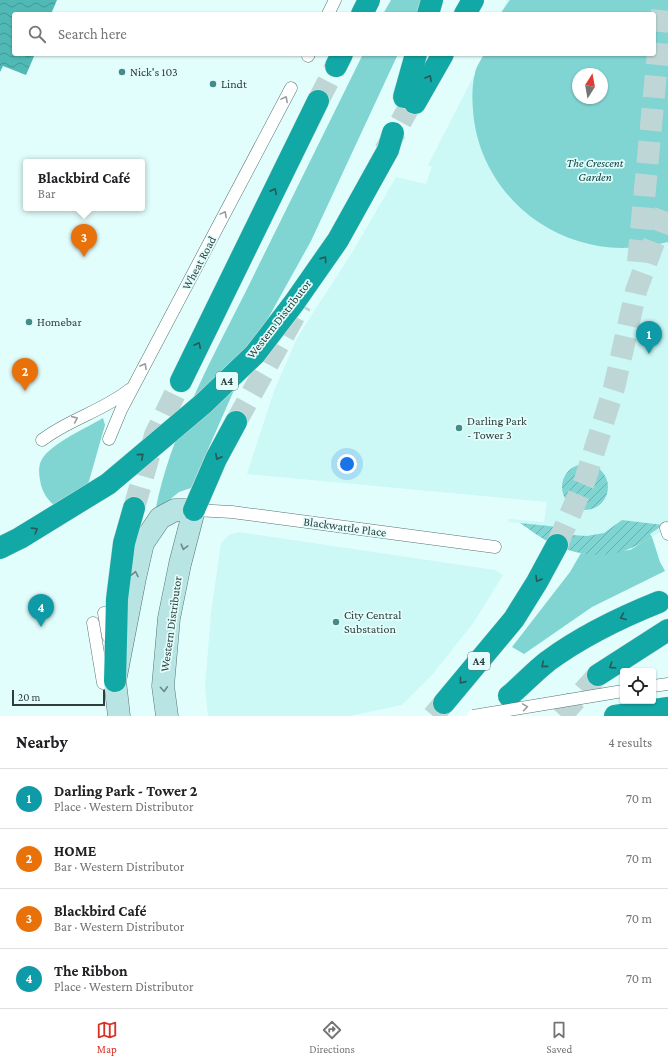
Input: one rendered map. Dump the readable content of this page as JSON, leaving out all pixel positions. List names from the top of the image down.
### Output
{
  "streets": {
    "highway": ["Western Distributor", "A4"],
    "lane": ["Wheat Road", "Blackwattle Place"]
  },
  "crossings": [
    ["Western Distributor", "Blackwattle Place"]
  ],
  "one_way": ["Wheat Road"],
  "parks": ["The Crescent Garden"],
  "places": [
    "Nick's 103",
    "Lindt",
    "Homebar",
    "Darling Park - Tower 3",
    "City Central Substation"
  ],
  "scale_bar": "20 m",
  "north": "top",
  "page": {
    "search": "Search here",
    "popup": ["Blackbird Café", "Bar"],
    "pins": [
      "3",
      "1",
      "2",
      "4"
    ],
    "scale": "20 m",
    "heading": ["Nearby", "4 results"],
    "list": [
      {
        "mark": "1",
        "name": "Darling Park - Tower 2",
        "note": "Place · Western Distributor",
        "value": "70 m"
      },
      {
        "mark": "2",
        "name": "HOME",
        "note": "Bar · Western Distributor",
        "value": "70 m"
      },
      {
        "mark": "3",
        "name": "Blackbird Café",
        "note": "Bar · Western Distributor",
        "value": "70 m"
      },
      {
        "mark": "4",
        "name": "The Ribbon",
        "note": "Place · Western Distributor",
        "value": "70 m"
      }
    ],
    "nav": ["Map", "Directions", "Saved"]
  }
}
